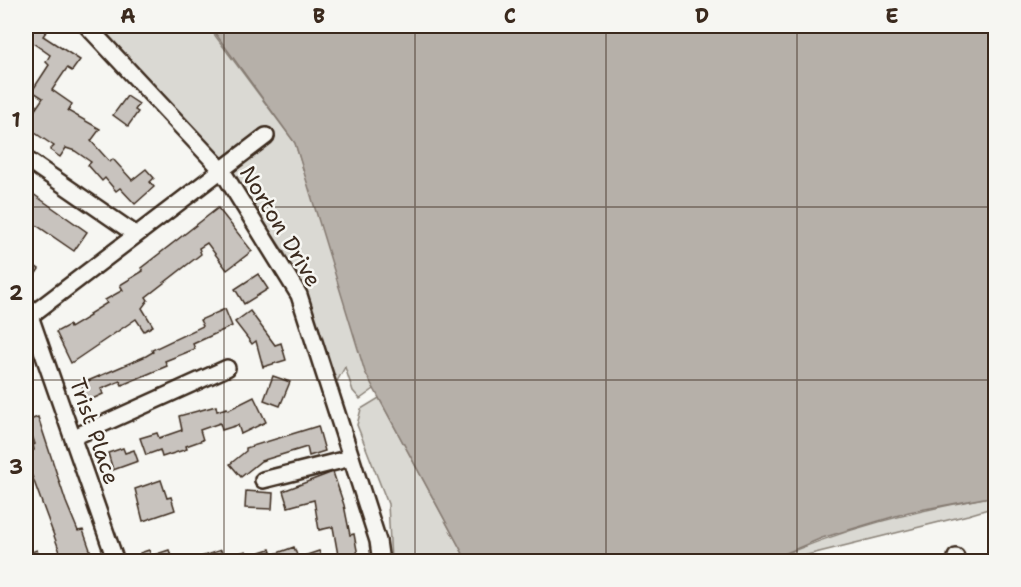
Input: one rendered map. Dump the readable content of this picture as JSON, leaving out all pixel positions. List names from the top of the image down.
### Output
{
  "streets": {
    "street": ["Norton Drive", "Trist Place"]
  },
  "grid": {
    "columns": [
      "A",
      "B",
      "C",
      "D",
      "E"
    ],
    "rows": ["1", "2", "3"]
  }
}
